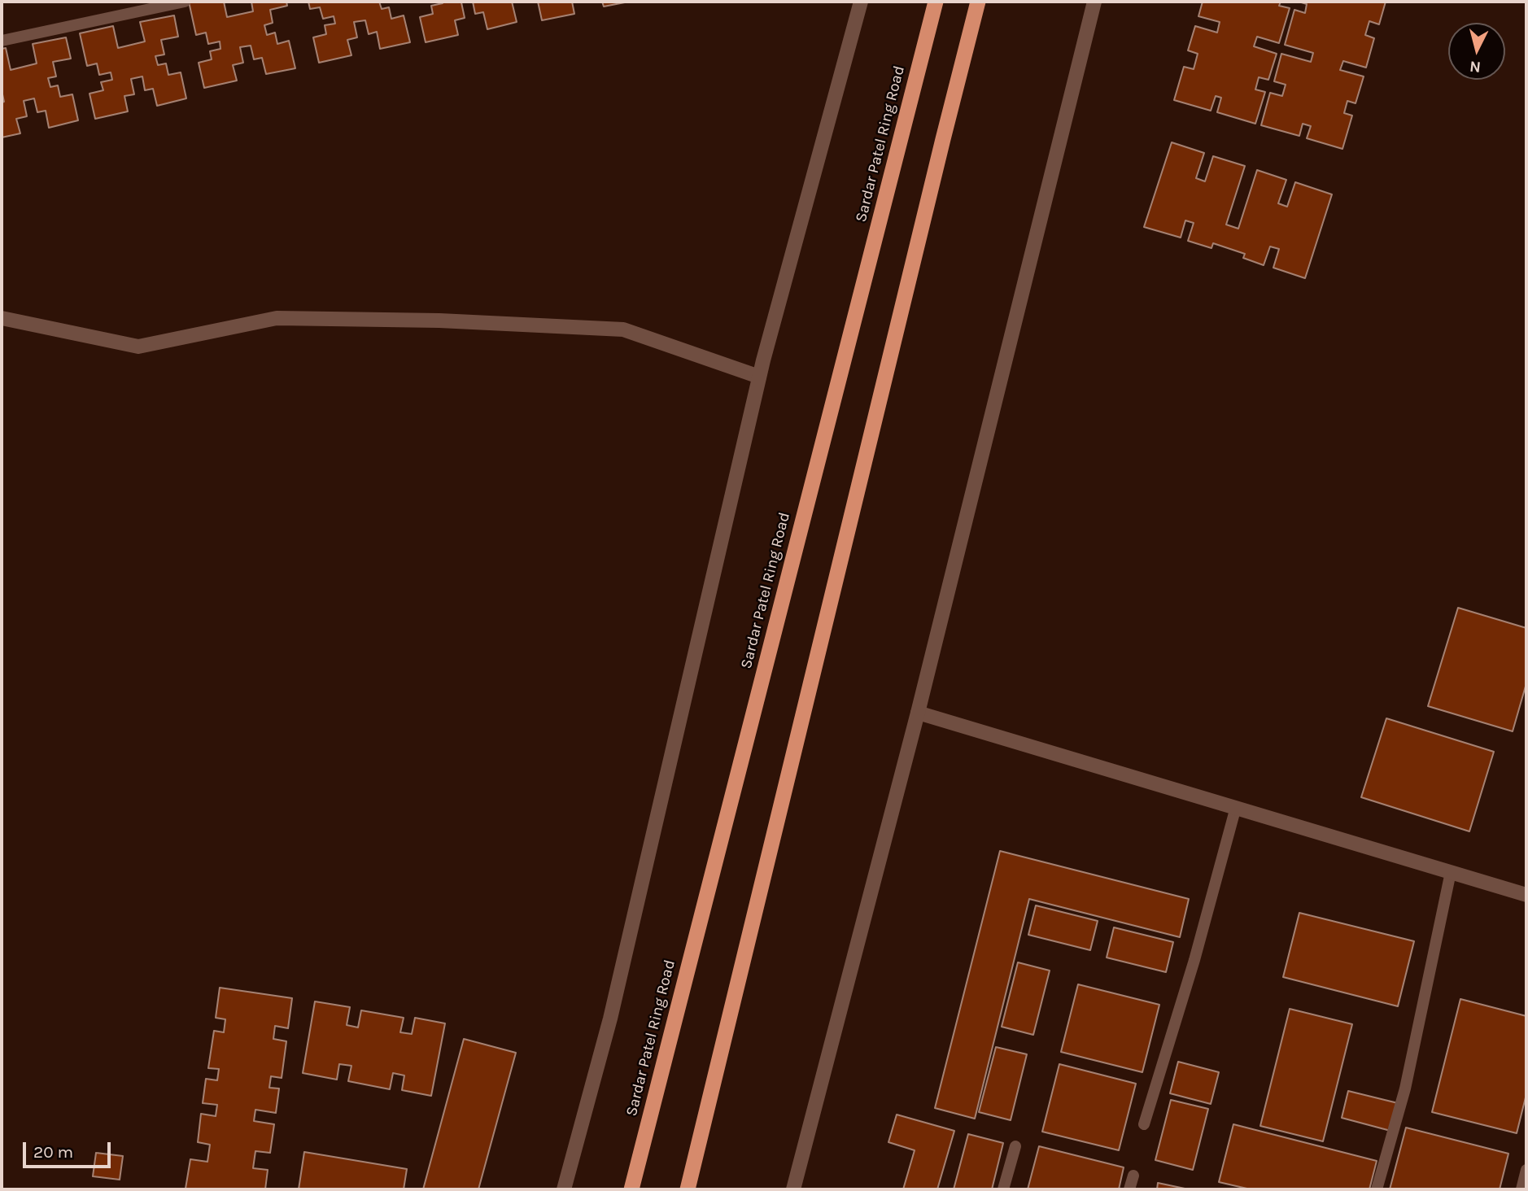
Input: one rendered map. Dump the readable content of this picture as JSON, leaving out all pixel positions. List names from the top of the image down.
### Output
{
  "streets": {
    "highway": ["Sardar Patel Ring Road"]
  },
  "scale_bar": "20 m",
  "north": "bottom"
}
